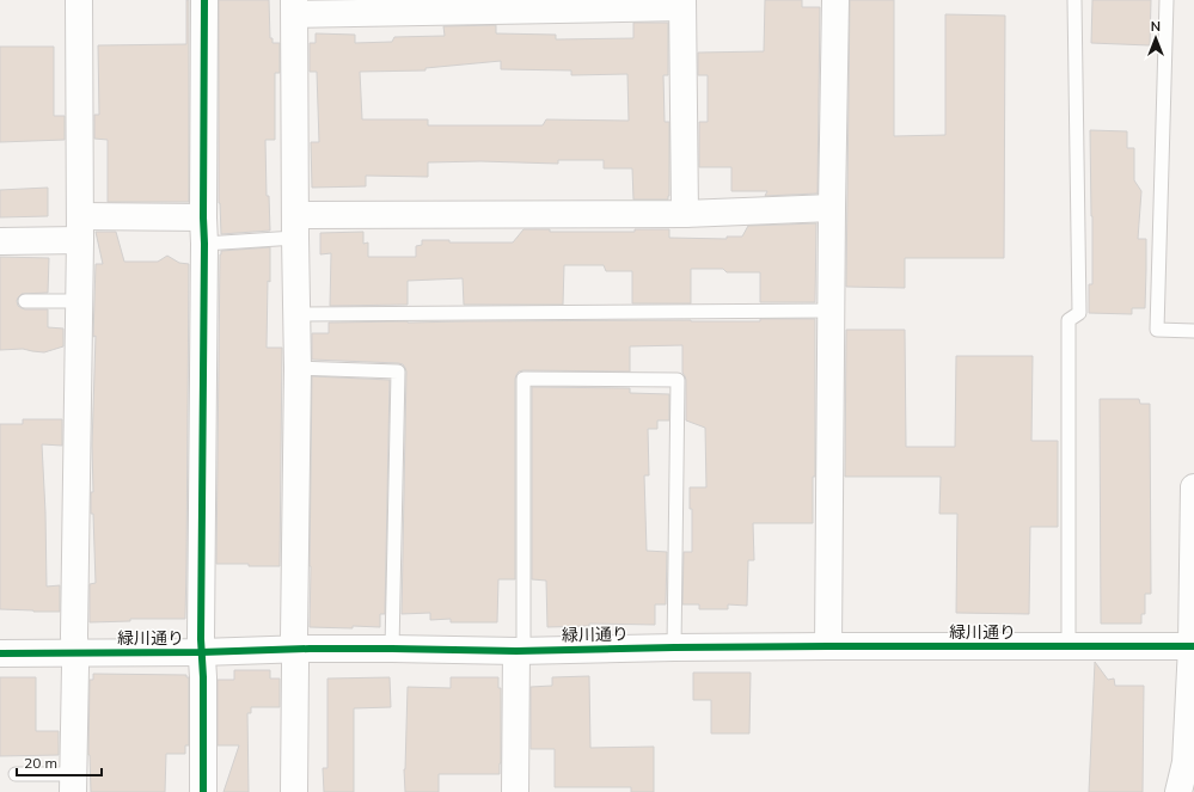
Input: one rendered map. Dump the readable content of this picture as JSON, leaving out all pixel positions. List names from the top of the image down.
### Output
{
  "streets": {
    "street": ["緑川通り"]
  },
  "scale_bar": "20 m",
  "north": "top"
}
